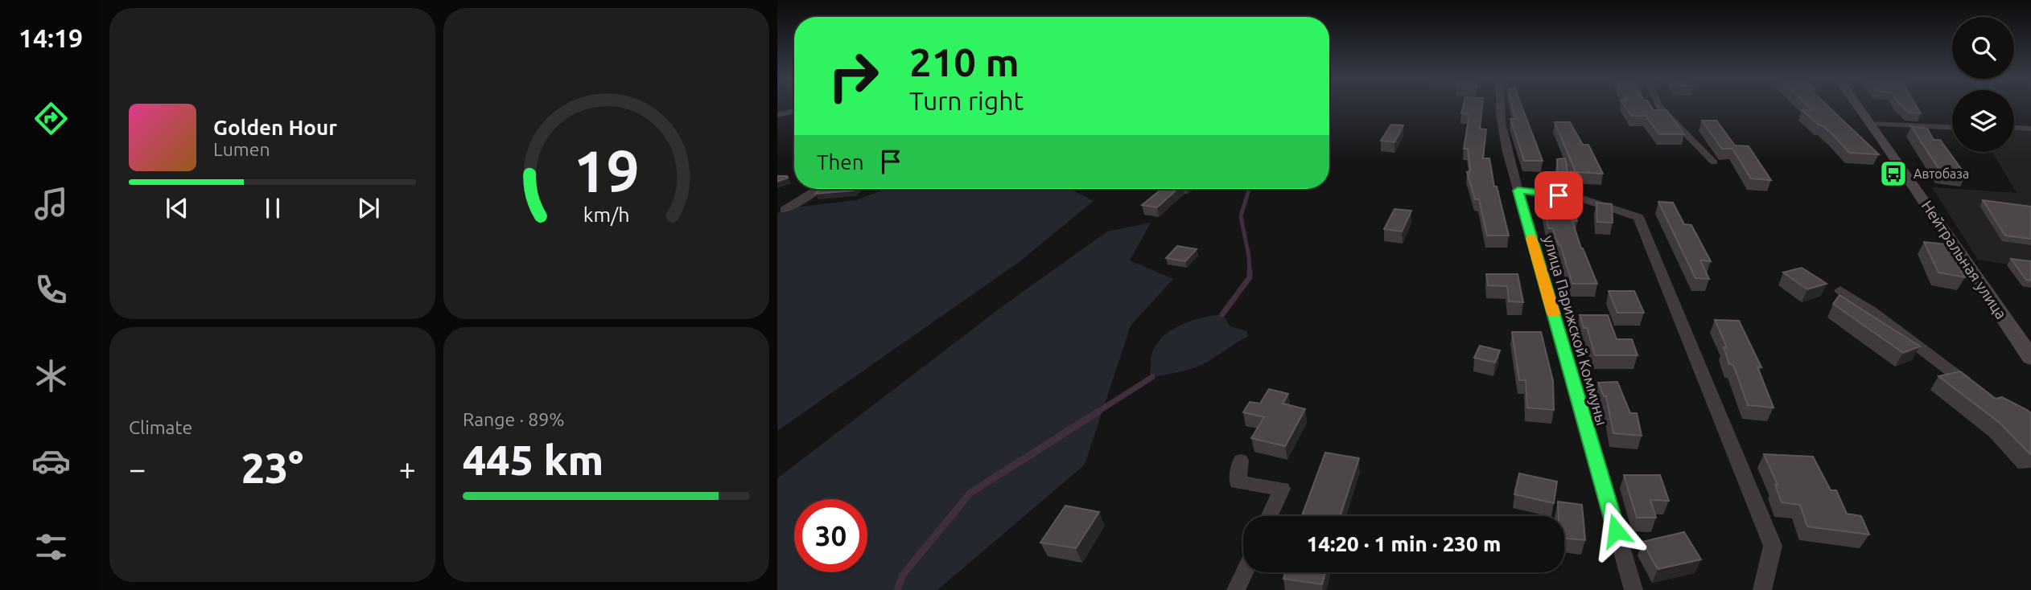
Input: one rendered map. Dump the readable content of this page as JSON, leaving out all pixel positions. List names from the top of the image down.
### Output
{
  "streets": {
    "main road": ["Нейтральная улица"],
    "street": ["улица Парижской Коммуны"]
  },
  "places": {
    "bus stop": ["Автобаза"]
  },
  "page": {
    "tabs": "14:19",
    "turn": ["210 m", "Turn right"],
    "song": ["Golden Hour", "Lumen"],
    "then": "Then",
    "tile": [
      "Climate",
      ["Range · 89%", "445 km"]
    ],
    "heat": ["−", "23°", "+"],
    "limit": "30",
    "trip": "14:20 · 1 min · 230 m",
    "gauge": ["19", "km/h"]
  }
}
